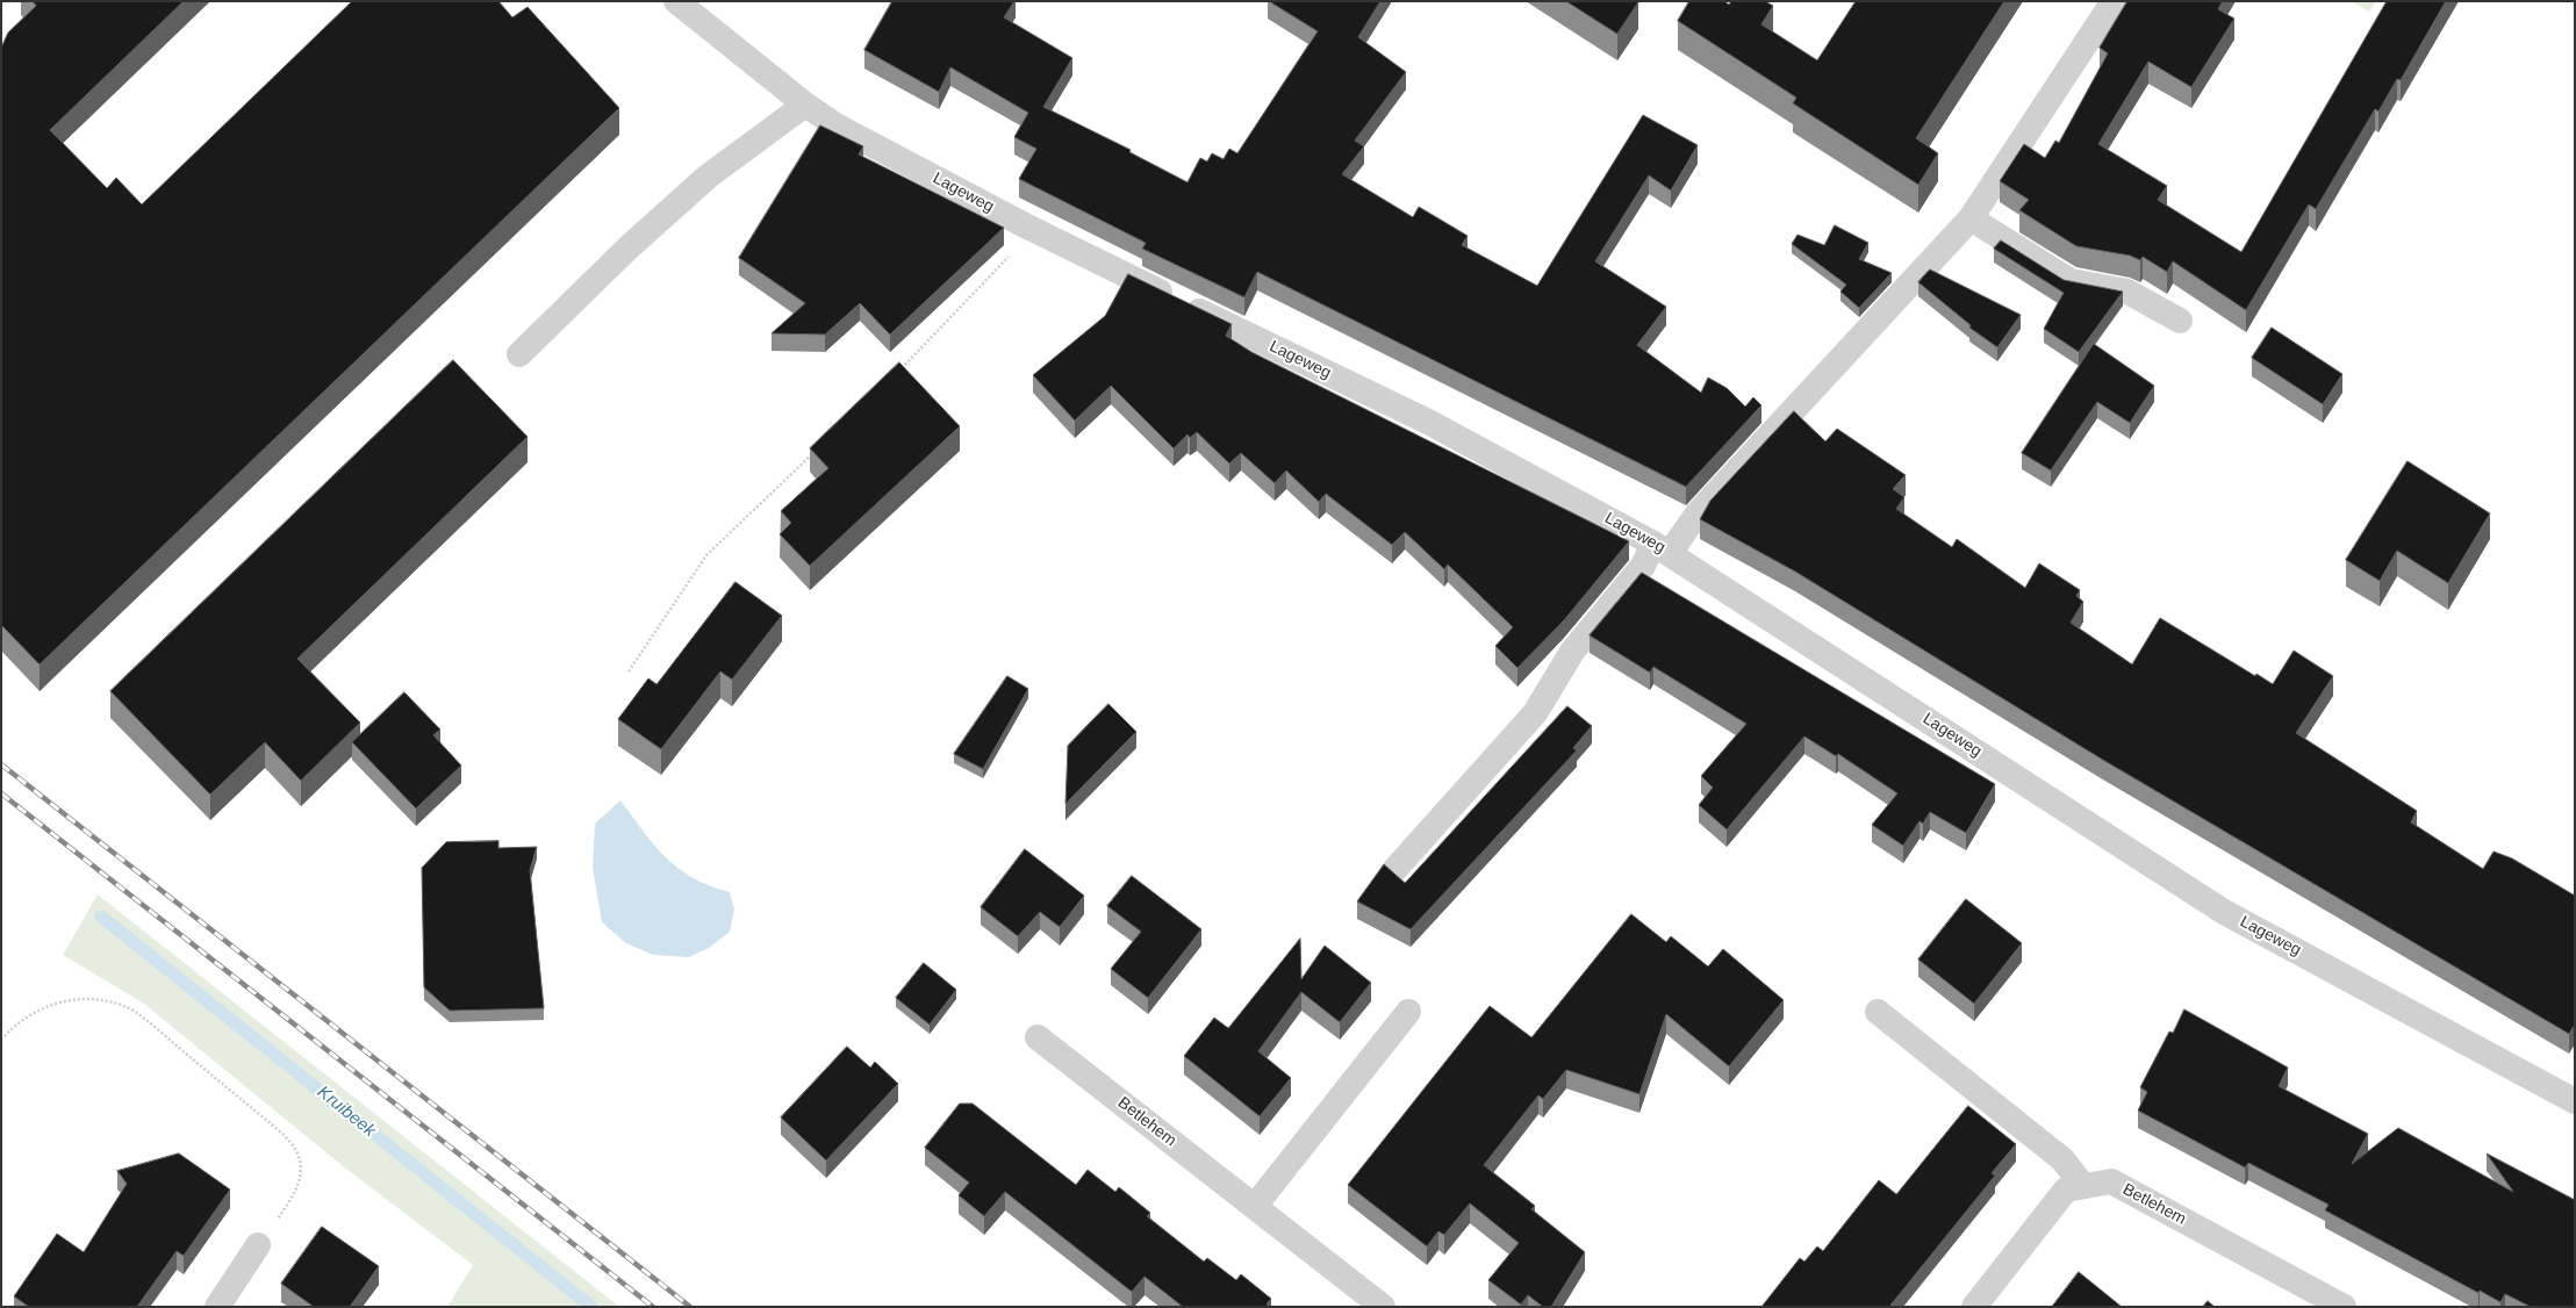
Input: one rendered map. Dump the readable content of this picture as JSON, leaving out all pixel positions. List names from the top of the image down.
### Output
{
  "streets": {
    "street": ["Lageweg", "Betlehem"]
  },
  "water": ["Kruibeek"]
}
